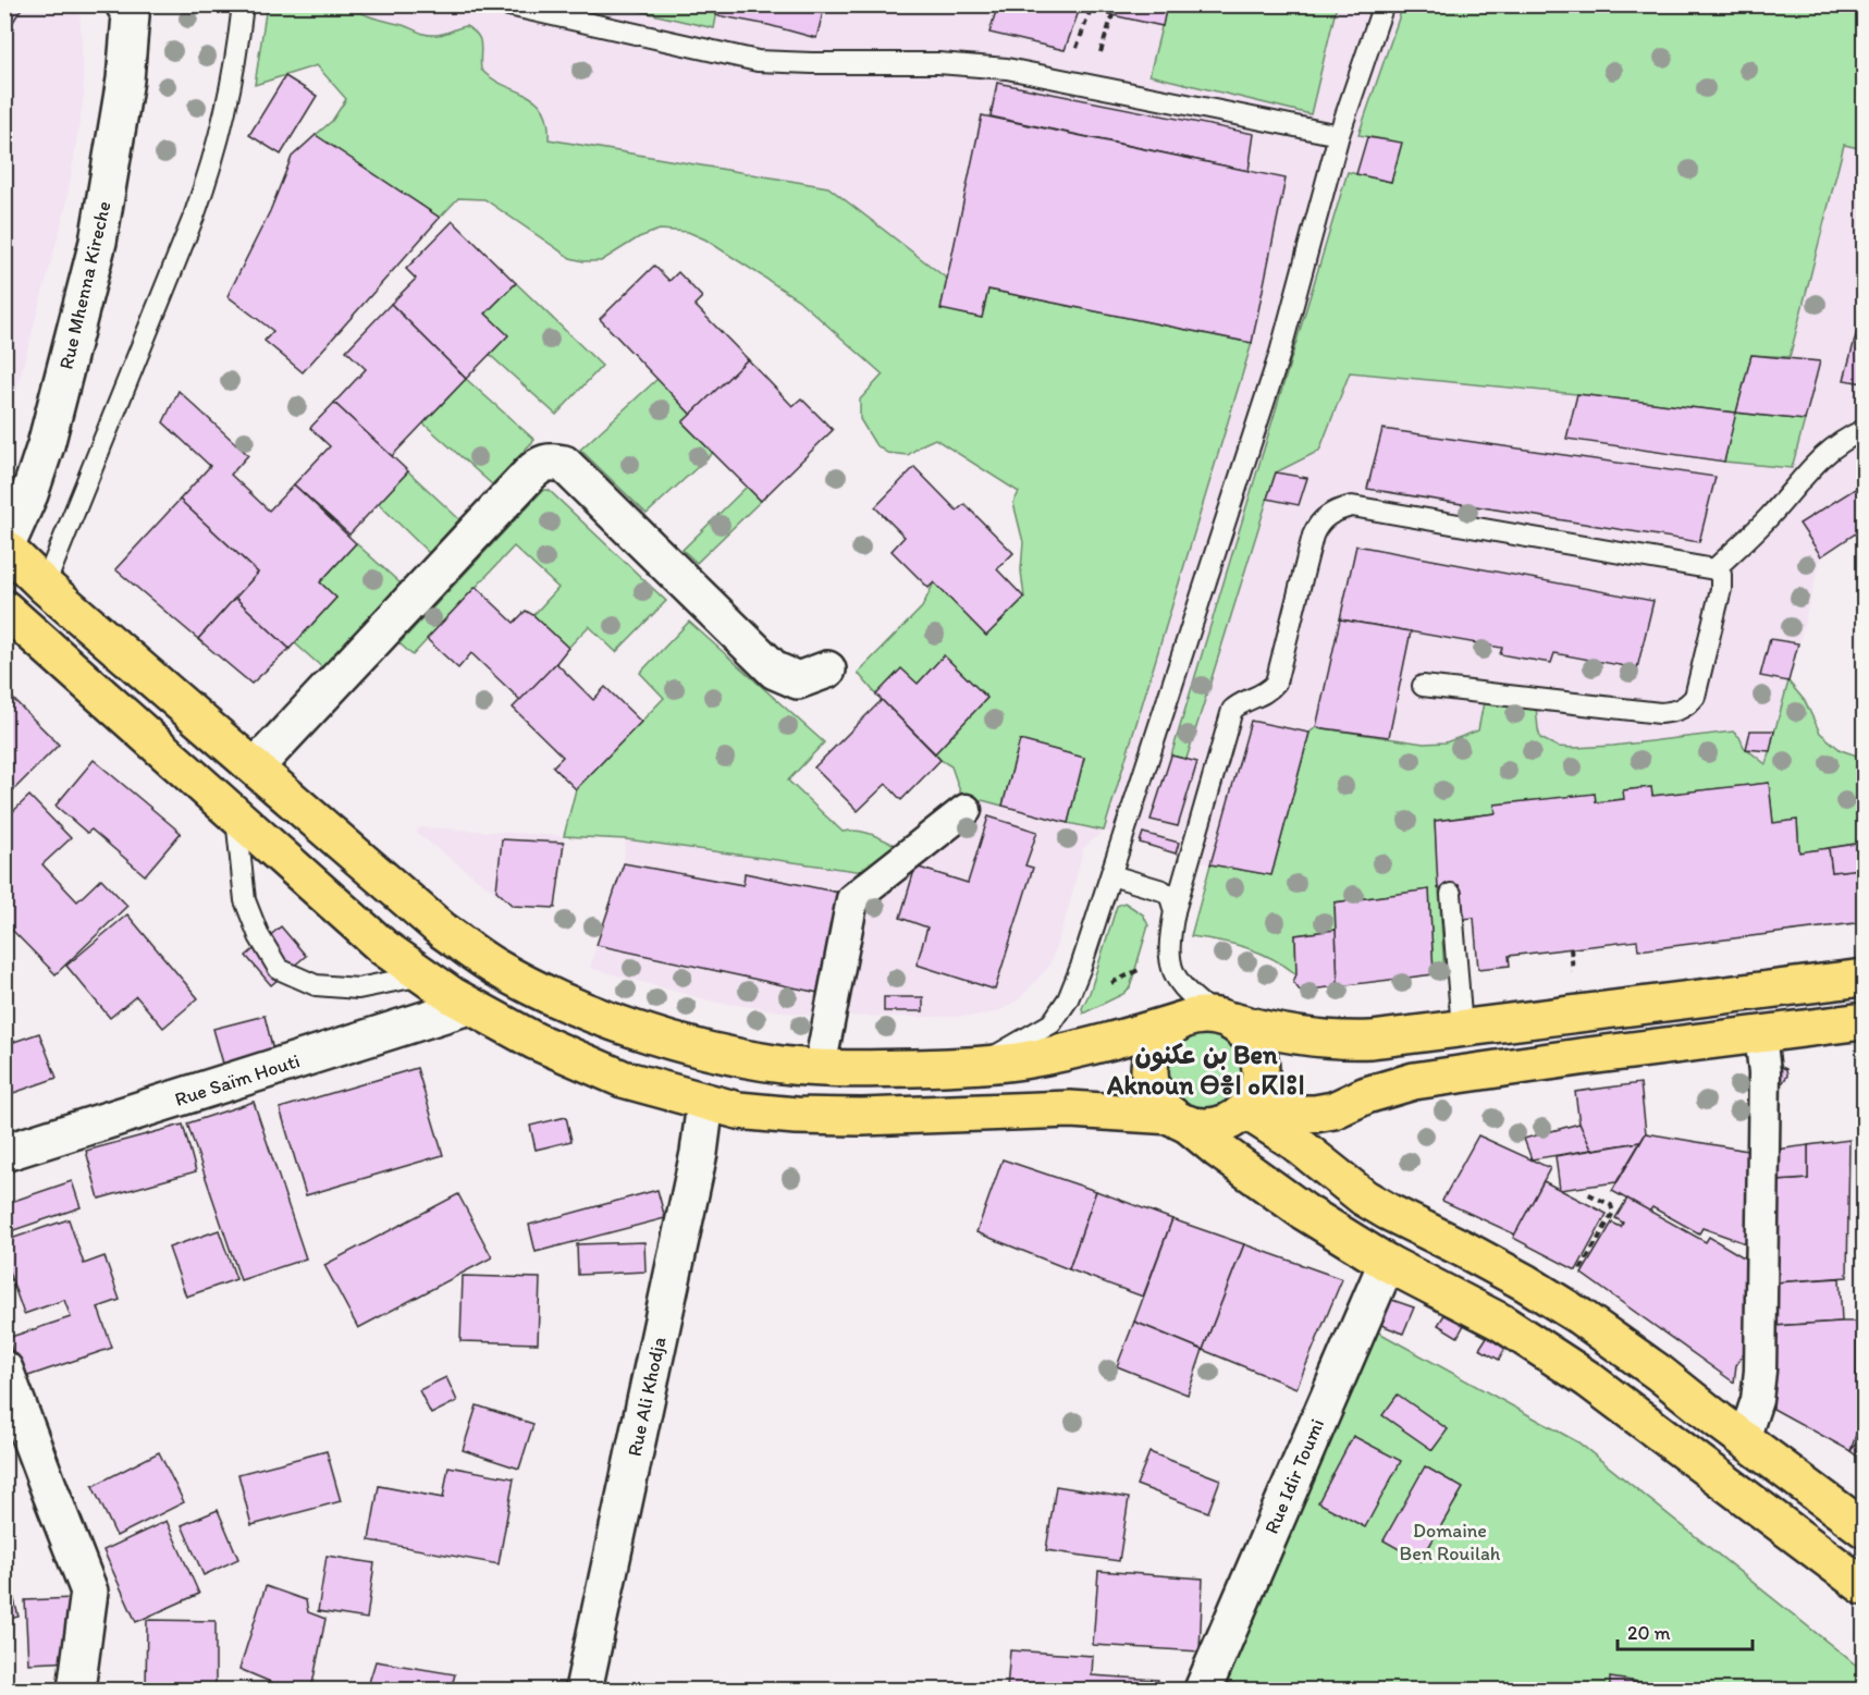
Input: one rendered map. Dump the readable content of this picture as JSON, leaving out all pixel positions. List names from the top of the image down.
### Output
{
  "streets": {
    "street": [
      "Rue Mhenna Kireche",
      "Rue Saïm Houti",
      "Rue Ali Khodja",
      "Rue Idir Toumi"
    ]
  },
  "districts": ["بن عكنون Ben Aknoun ⴱⴻⵏ ⴰⴽⵏⵓⵏ"],
  "parks": ["Domaine Ben Rouilah"],
  "scale_bar": "20 m"
}
